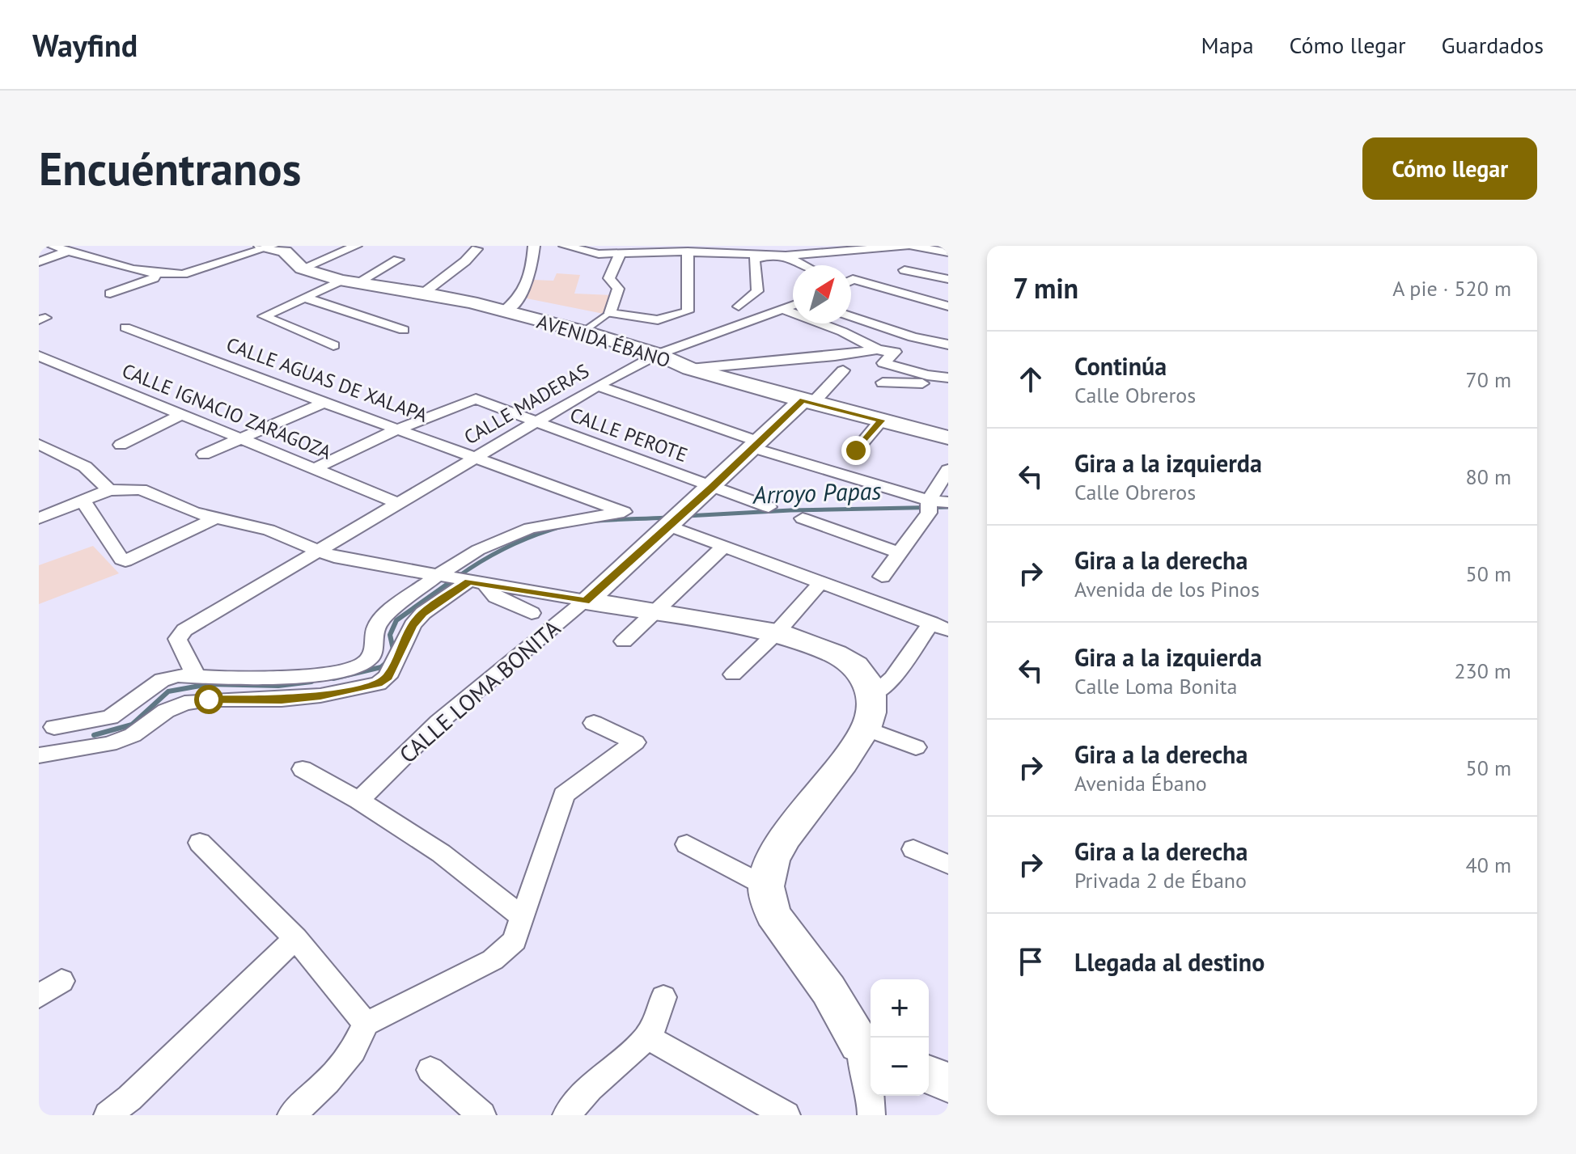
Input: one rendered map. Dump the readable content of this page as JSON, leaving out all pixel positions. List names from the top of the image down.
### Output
{
  "streets": {
    "street": [
      "AVENIDA ÉBANO",
      "CALLE AGUAS DE XALAPA",
      "CALLE MADERAS",
      "CALLE IGNACIO ZARAGOZA",
      "CALLE PEROTE",
      "CALLE LOMA BONITA"
    ]
  },
  "crossings": [
    ["AVENIDA ÉBANO", "CALLE MADERAS"],
    ["AVENIDA ÉBANO", "CALLE LOMA BONITA"],
    ["CALLE AGUAS DE XALAPA", "CALLE MADERAS"],
    ["CALLE AGUAS DE XALAPA", "CALLE PEROTE"],
    ["CALLE MADERAS", "CALLE IGNACIO ZARAGOZA"],
    ["CALLE MADERAS", "CALLE PEROTE"],
    ["CALLE PEROTE", "CALLE LOMA BONITA"]
  ],
  "water": ["Arroyo Papas"],
  "north": "top right",
  "page": {
    "header": "Wayfind",
    "nav": ["Mapa", "Cómo llegar", "Guardados"],
    "buttons": "Cómo llegar",
    "title": "Encuéntranos",
    "heading": ["7 min", "A pie · 520 m"],
    "list": [
      ["Continúa", "Calle Obreros", "70 m"],
      ["Gira a la izquierda", "Calle Obreros", "80 m"],
      ["Gira a la derecha", "Avenida de los Pinos", "50 m"],
      ["Gira a la izquierda", "Calle Loma Bonita", "230 m"],
      ["Gira a la derecha", "Avenida Ébano", "50 m"],
      ["Gira a la derecha", "Privada 2 de Ébano", "40 m"],
      "Llegada al destino"
    ],
    "map_buttons": ["+", "−"]
  }
}
